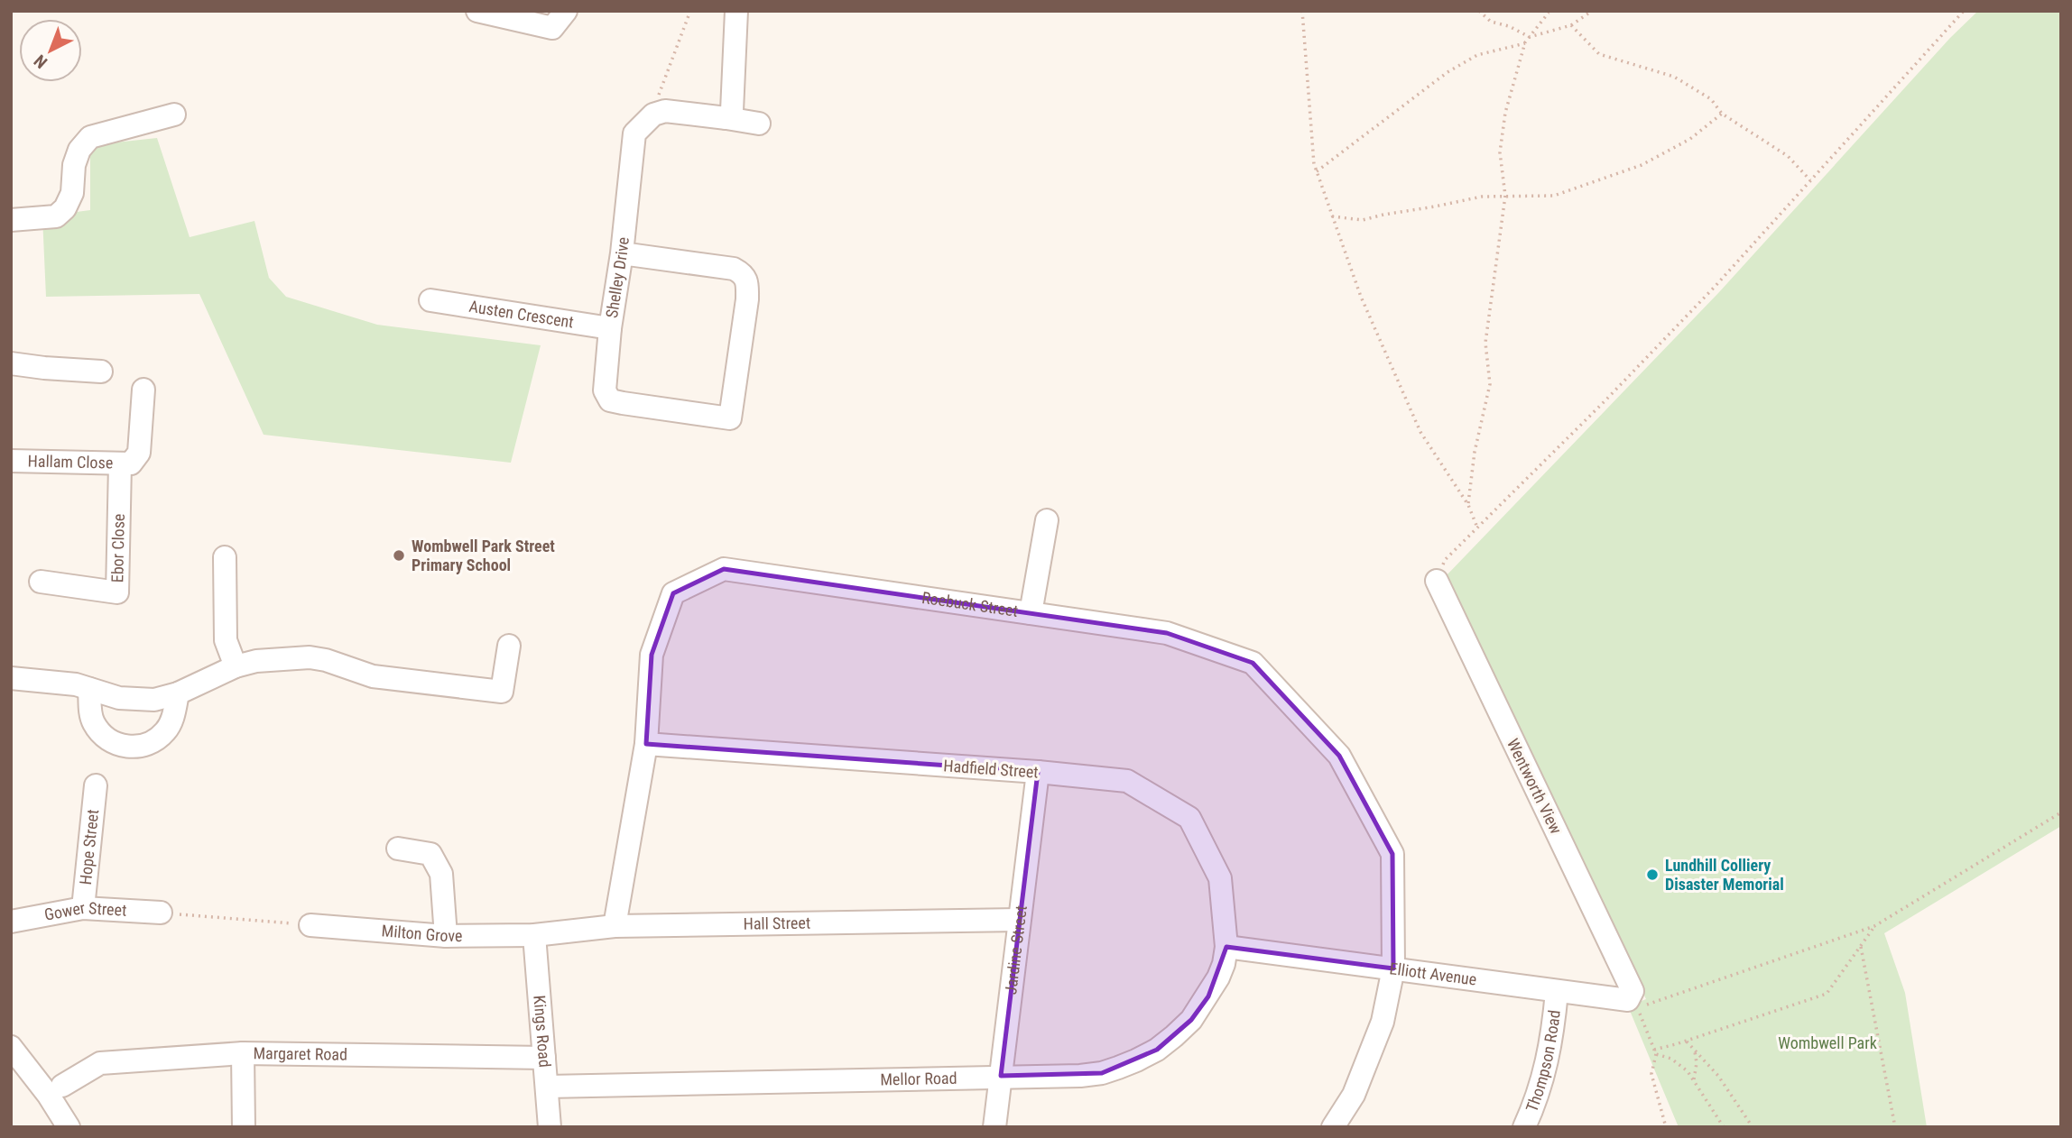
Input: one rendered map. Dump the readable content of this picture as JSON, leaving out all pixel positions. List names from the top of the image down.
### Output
{
  "streets": {
    "street": [
      "Shelley Drive",
      "Austen Crescent",
      "Hallam Close",
      "Ebor Close",
      "Roebuck Street",
      "Hadfield Street",
      "Wentworth View",
      "Hope Street",
      "Gower Street",
      "Hall Street",
      "Milton Grove",
      "Jardine Street",
      "Elliott Avenue",
      "Kings Road",
      "Margaret Road",
      "Thompson Road",
      "Mellor Road"
    ]
  },
  "crossings": [
    ["Shelley Drive", "Austen Crescent"],
    ["Hallam Close", "Ebor Close"],
    ["Roebuck Street", "Hadfield Street"],
    ["Roebuck Street", "Hall Street"],
    ["Roebuck Street", "Elliott Avenue"],
    ["Hadfield Street", "Jardine Street"],
    ["Hadfield Street", "Elliott Avenue"],
    ["Hadfield Street", "Mellor Road"],
    ["Wentworth View", "Elliott Avenue"],
    ["Hope Street", "Gower Street"],
    ["Hall Street", "Milton Grove"],
    ["Hall Street", "Jardine Street"],
    ["Hall Street", "Kings Road"],
    ["Milton Grove", "Kings Road"],
    ["Jardine Street", "Mellor Road"],
    ["Elliott Avenue", "Thompson Road"],
    ["Elliott Avenue", "Mellor Road"],
    ["Kings Road", "Margaret Road"],
    ["Kings Road", "Mellor Road"]
  ],
  "parks": ["Wombwell Park"],
  "places": ["Wombwell Park Street Primary School", "Lundhill Colliery Disaster Memorial"],
  "north": "bottom left"
}
